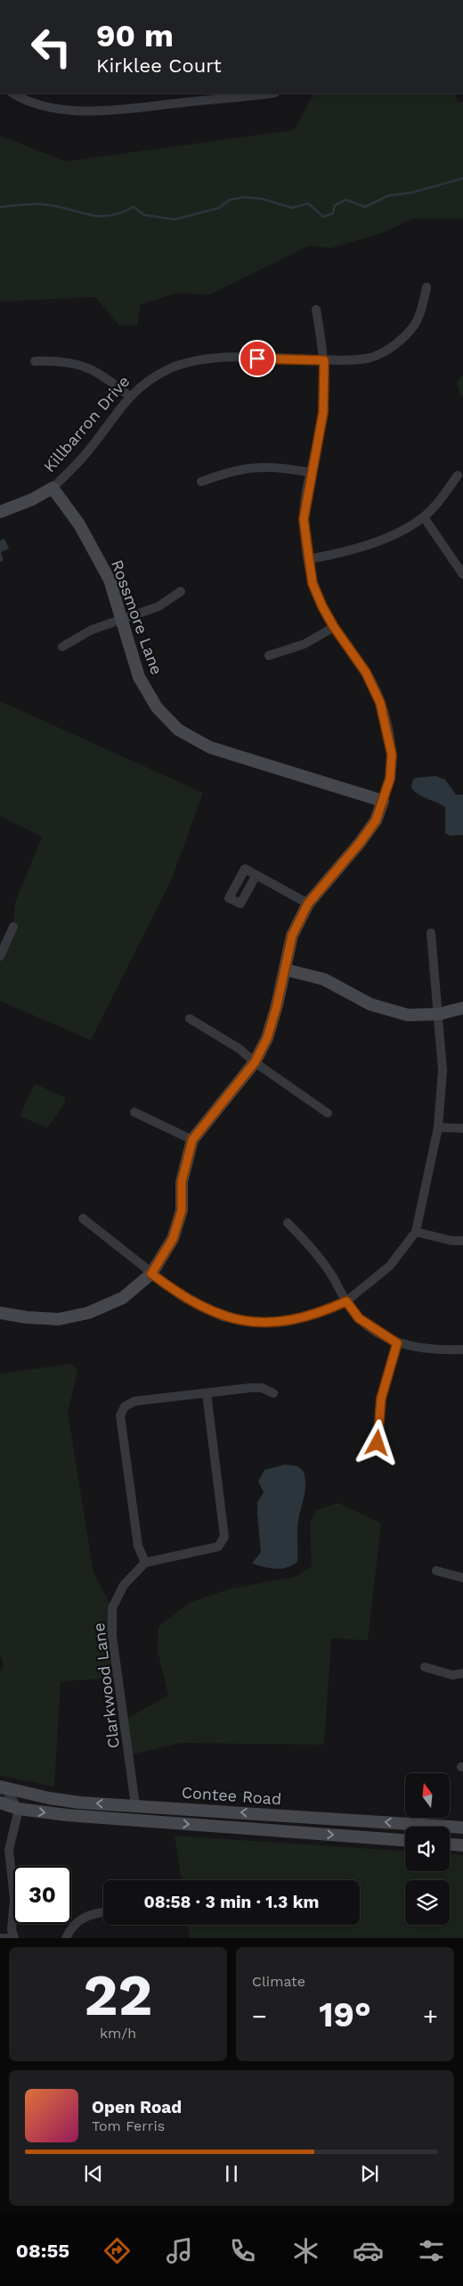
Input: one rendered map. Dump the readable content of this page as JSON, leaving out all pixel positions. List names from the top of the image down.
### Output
{
  "streets": {
    "street": [
      "Killbarron Drive",
      "Rossmore Lane",
      "Clarkwood Lane",
      "Contee Road"
    ]
  },
  "crossings": [
    ["Killbarron Drive", "Rossmore Lane"],
    ["Clarkwood Lane", "Contee Road"]
  ],
  "north": "top",
  "page": {
    "turn": ["90 m", "Kirklee Court"],
    "limit": "30",
    "trip": "08:58 · 3 min · 1.3 km",
    "tile": [
      ["22", "km/h"],
      "Climate"
    ],
    "heat": ["−", "19°", "+"],
    "song": ["Open Road", "Tom Ferris"],
    "tabs": "08:55"
  }
}
